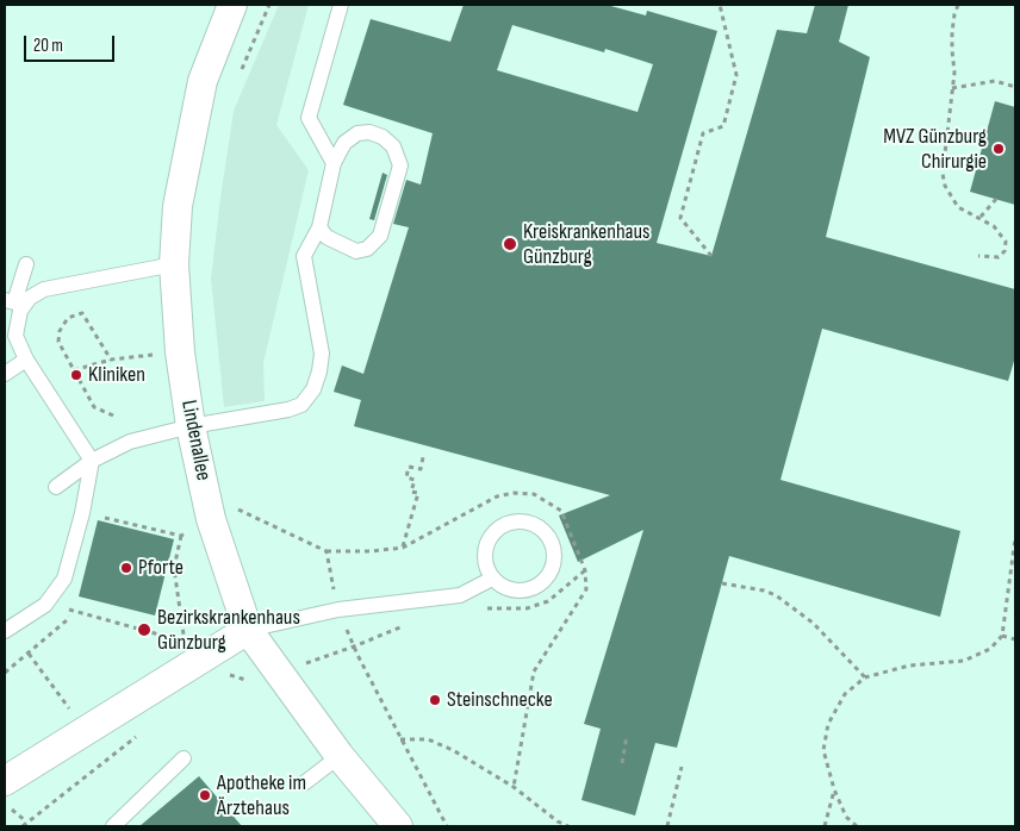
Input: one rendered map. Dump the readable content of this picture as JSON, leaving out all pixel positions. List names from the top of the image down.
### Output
{
  "streets": {
    "street": ["Lindenallee"]
  },
  "places": [
    "MVZ Günzburg Chirurgie",
    "Kreiskrankenhaus Günzburg",
    "Kliniken",
    "Pforte",
    "Bezirkskrankenhaus Günzburg",
    "Steinschnecke",
    "Apotheke im Ärztehaus"
  ],
  "scale_bar": "20 m"
}
